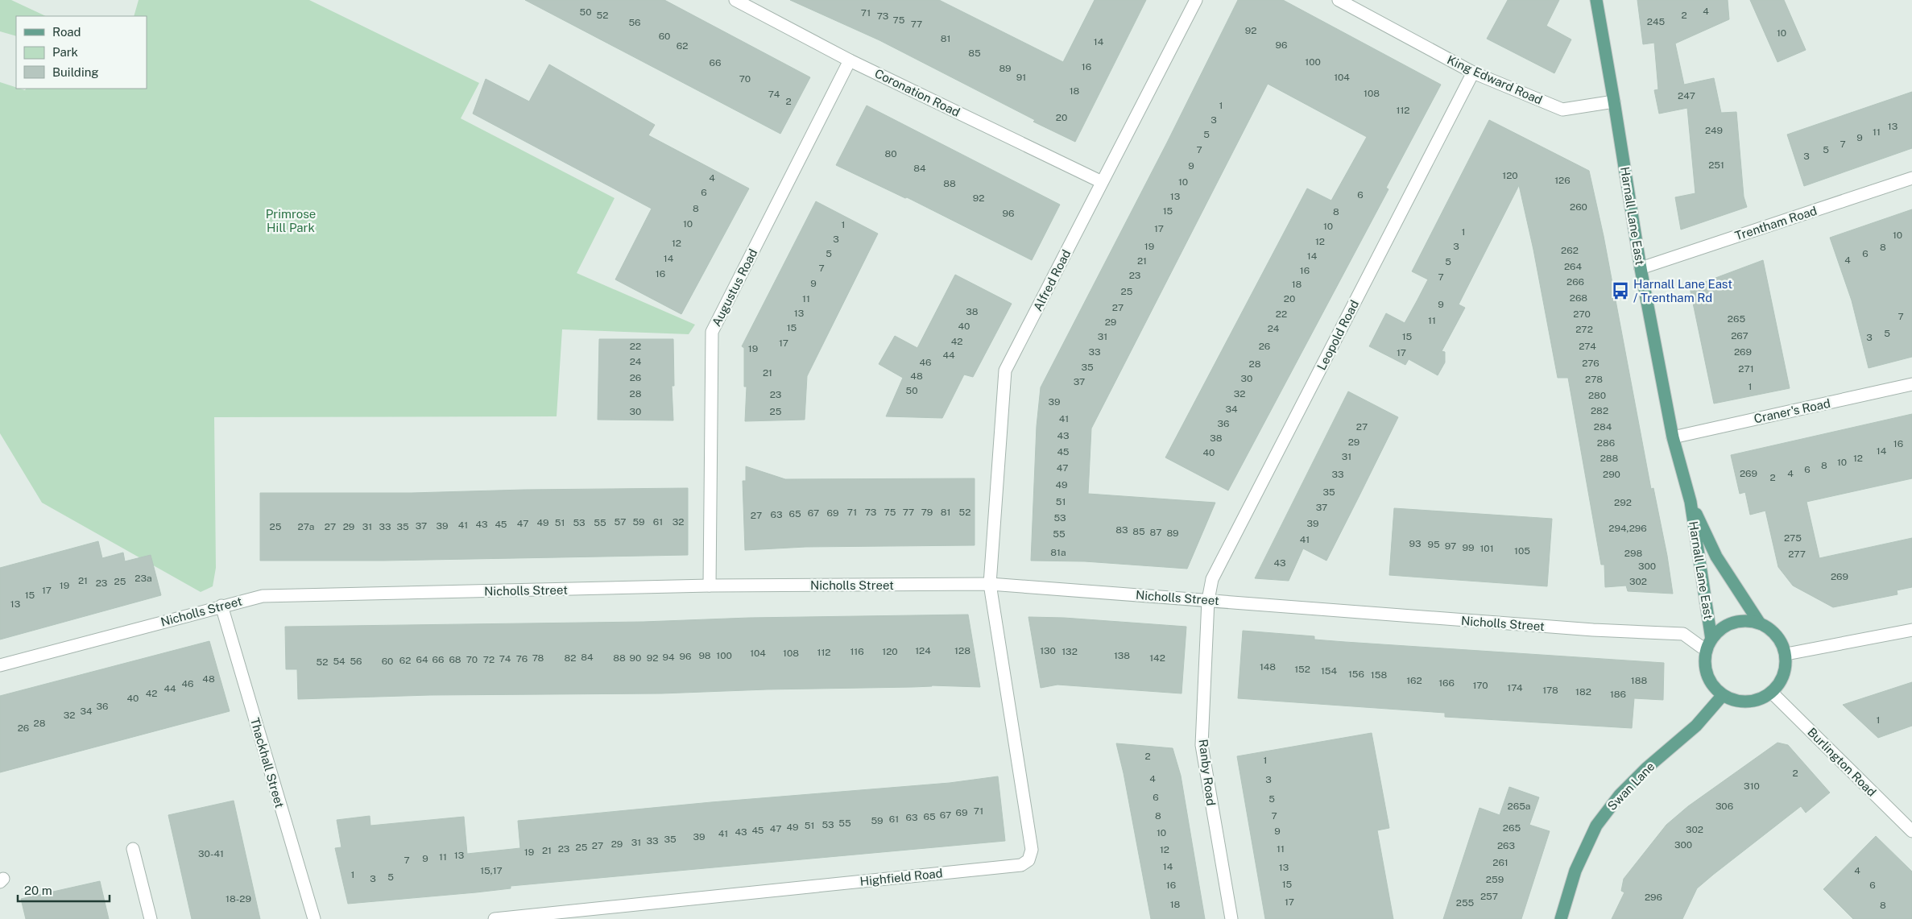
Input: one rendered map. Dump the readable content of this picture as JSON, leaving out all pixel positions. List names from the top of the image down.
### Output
{
  "streets": {
    "main road": ["Harnall Lane East", "Swan Lane"],
    "street": [
      "King Edward Road",
      "Coronation Road",
      "Trentham Road",
      "Alfred Road",
      "Augustus Road",
      "Leopold Road",
      "Craner's Road",
      "Nicholls Street",
      "Burlington Road",
      "Thackhall Street",
      "Ranby Road",
      "Highfield Road"
    ]
  },
  "crossings": [
    ["King Edward Road", "Harnall Lane East"],
    ["King Edward Road", "Leopold Road"],
    ["Coronation Road", "Alfred Road"],
    ["Coronation Road", "Augustus Road"],
    ["Harnall Lane East", "Trentham Road"],
    ["Harnall Lane East", "Craner's Road"],
    ["Harnall Lane East", "Nicholls Street"],
    ["Harnall Lane East", "Burlington Road"],
    ["Harnall Lane East", "Swan Lane"],
    ["Alfred Road", "Nicholls Street"],
    ["Alfred Road", "Highfield Road"],
    ["Augustus Road", "Nicholls Street"],
    ["Leopold Road", "Nicholls Street"],
    ["Leopold Road", "Ranby Road"],
    ["Nicholls Street", "Burlington Road"],
    ["Nicholls Street", "Thackhall Street"],
    ["Nicholls Street", "Ranby Road"],
    ["Nicholls Street", "Swan Lane"],
    ["Nicholls Street", "Highfield Road"],
    ["Burlington Road", "Swan Lane"]
  ],
  "parks": ["Primrose Hill Park"],
  "places": {
    "bus stop": ["Harnall Lane East / Trentham Rd"]
  },
  "house_numbers": [
    "4",
    "50",
    "71",
    "52",
    "2",
    "73",
    "75",
    "245",
    "56",
    "77",
    "92",
    "10",
    "60",
    "81",
    "14",
    "96",
    "62",
    "85",
    "100",
    "66",
    "16",
    "89",
    "91",
    "104",
    "70",
    "18",
    "108",
    "74",
    "247",
    "2",
    "1",
    "112",
    "20",
    "3",
    "13",
    "249",
    "11",
    "5",
    "9",
    "7",
    "7",
    "5",
    "80",
    "3",
    "251",
    "9",
    "84",
    "120",
    "4",
    "126",
    "10",
    "88",
    "6",
    "6",
    "13",
    "92",
    "260",
    "8",
    "15",
    "8",
    "96",
    "10",
    "1",
    "10",
    "17",
    "1",
    "10",
    "3",
    "12",
    "12",
    "19",
    "3",
    "8",
    "262",
    "5",
    "6",
    "14",
    "14",
    "4",
    "21",
    "5",
    "264",
    "7",
    "16",
    "16",
    "23",
    "7",
    "266",
    "9",
    "18",
    "25",
    "268",
    "11",
    "20",
    "9",
    "27",
    "38",
    "13",
    "22",
    "270",
    "7",
    "265",
    "11",
    "29",
    "40",
    "15",
    "24",
    "272",
    "5",
    "267",
    "31",
    "15",
    "3",
    "42",
    "17",
    "22",
    "26",
    "274",
    "19",
    "33",
    "269",
    "17",
    "44",
    "24",
    "46",
    "276",
    "28",
    "35",
    "271",
    "21",
    "48",
    "26",
    "30",
    "278",
    "37",
    "1",
    "50",
    "28",
    "32",
    "23",
    "280",
    "39",
    "34",
    "282",
    "30",
    "25",
    "41",
    "36",
    "27",
    "284",
    "43",
    "38",
    "29",
    "286",
    "16",
    "14",
    "45",
    "40",
    "31",
    "288",
    "12",
    "10",
    "8",
    "47",
    "6",
    "269",
    "4",
    "33",
    "290",
    "2",
    "49",
    "35",
    "51",
    "292",
    "37",
    "71",
    "73",
    "75",
    "77",
    "79",
    "81",
    "52",
    "67",
    "69",
    "65",
    "63",
    "27",
    "53",
    "57",
    "59",
    "61",
    "32",
    "49",
    "51",
    "53",
    "55",
    "47",
    "39",
    "43",
    "45",
    "41",
    "37",
    "39",
    "25",
    "27a",
    "27",
    "29",
    "31",
    "33",
    "35",
    "294,296",
    "83",
    "85",
    "87",
    "89",
    "55",
    "275",
    "41",
    "93",
    "95",
    "97",
    "99",
    "101",
    "105",
    "81a",
    "298",
    "277",
    "43",
    "300",
    "269",
    "23a",
    "21",
    "25",
    "302",
    "23",
    "19",
    "17",
    "15",
    "13",
    "124",
    "128",
    "130",
    "116",
    "120",
    "132",
    "112",
    "104",
    "108",
    "98",
    "100",
    "138",
    "96",
    "84",
    "94",
    "78",
    "82",
    "88",
    "90",
    "92",
    "142",
    "74",
    "76",
    "64",
    "66",
    "68",
    "70",
    "72",
    "62",
    "54",
    "56",
    "60",
    "52",
    "148",
    "152",
    "154",
    "156",
    "158",
    "48",
    "162",
    "188",
    "166",
    "46",
    "170",
    "174",
    "44",
    "178",
    "182",
    "42",
    "186",
    "40",
    "36",
    "34",
    "32",
    "1",
    "28",
    "26",
    "2",
    "1",
    "2",
    "4",
    "3",
    "310",
    "6",
    "5",
    "265a",
    "306",
    "71",
    "69",
    "67",
    "8",
    "7",
    "65",
    "63",
    "61",
    "59",
    "55",
    "53",
    "51",
    "49",
    "265",
    "47",
    "302",
    "45",
    "9",
    "43",
    "10",
    "41",
    "39",
    "35",
    "33",
    "31",
    "29",
    "300",
    "27",
    "263",
    "25",
    "23",
    "11",
    "12",
    "21",
    "19",
    "30-41",
    "13",
    "11",
    "9",
    "7",
    "261",
    "14",
    "13",
    "15,17",
    "4",
    "1",
    "5",
    "3",
    "259",
    "15",
    "16",
    "6",
    "257",
    "296",
    "18-29",
    "17",
    "255",
    "18",
    "8"
  ],
  "legend": ["Road", "Park", "Building"],
  "scale_bar": "20 m"
}
